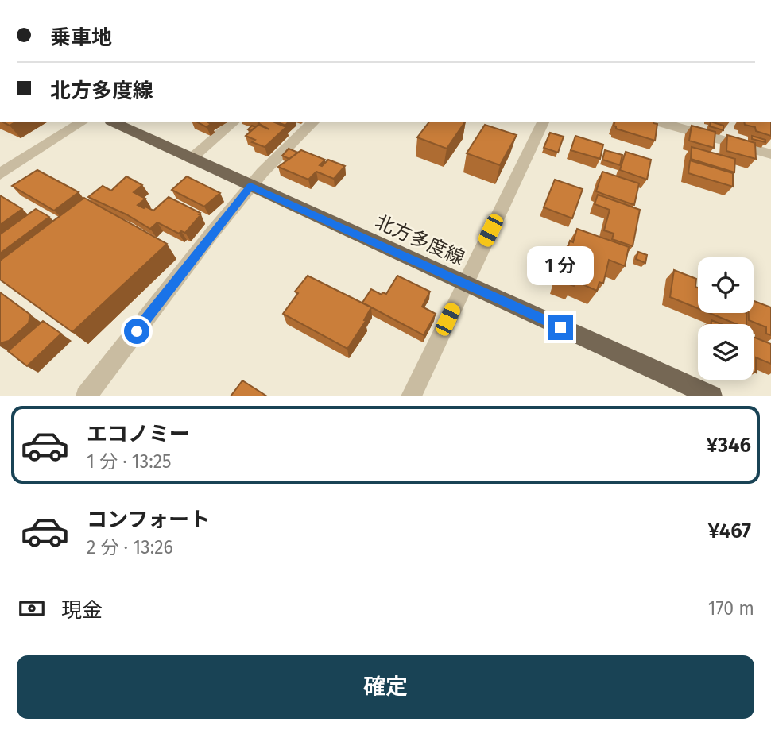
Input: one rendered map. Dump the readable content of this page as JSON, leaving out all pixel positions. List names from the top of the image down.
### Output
{
  "streets": {
    "main road": ["北方多度線"]
  },
  "page": {
    "banner": ["乗車地", "北方多度線"],
    "bubble": "1 分",
    "list": [
      {
        "name": "エコノミー",
        "note": "1 分 · 13:25",
        "value": "¥346"
      },
      {
        "name": "コンフォート",
        "note": "2 分 · 13:26",
        "value": "¥467"
      }
    ],
    "pay": ["現金", "170 m"],
    "buttons": "確定"
  }
}
